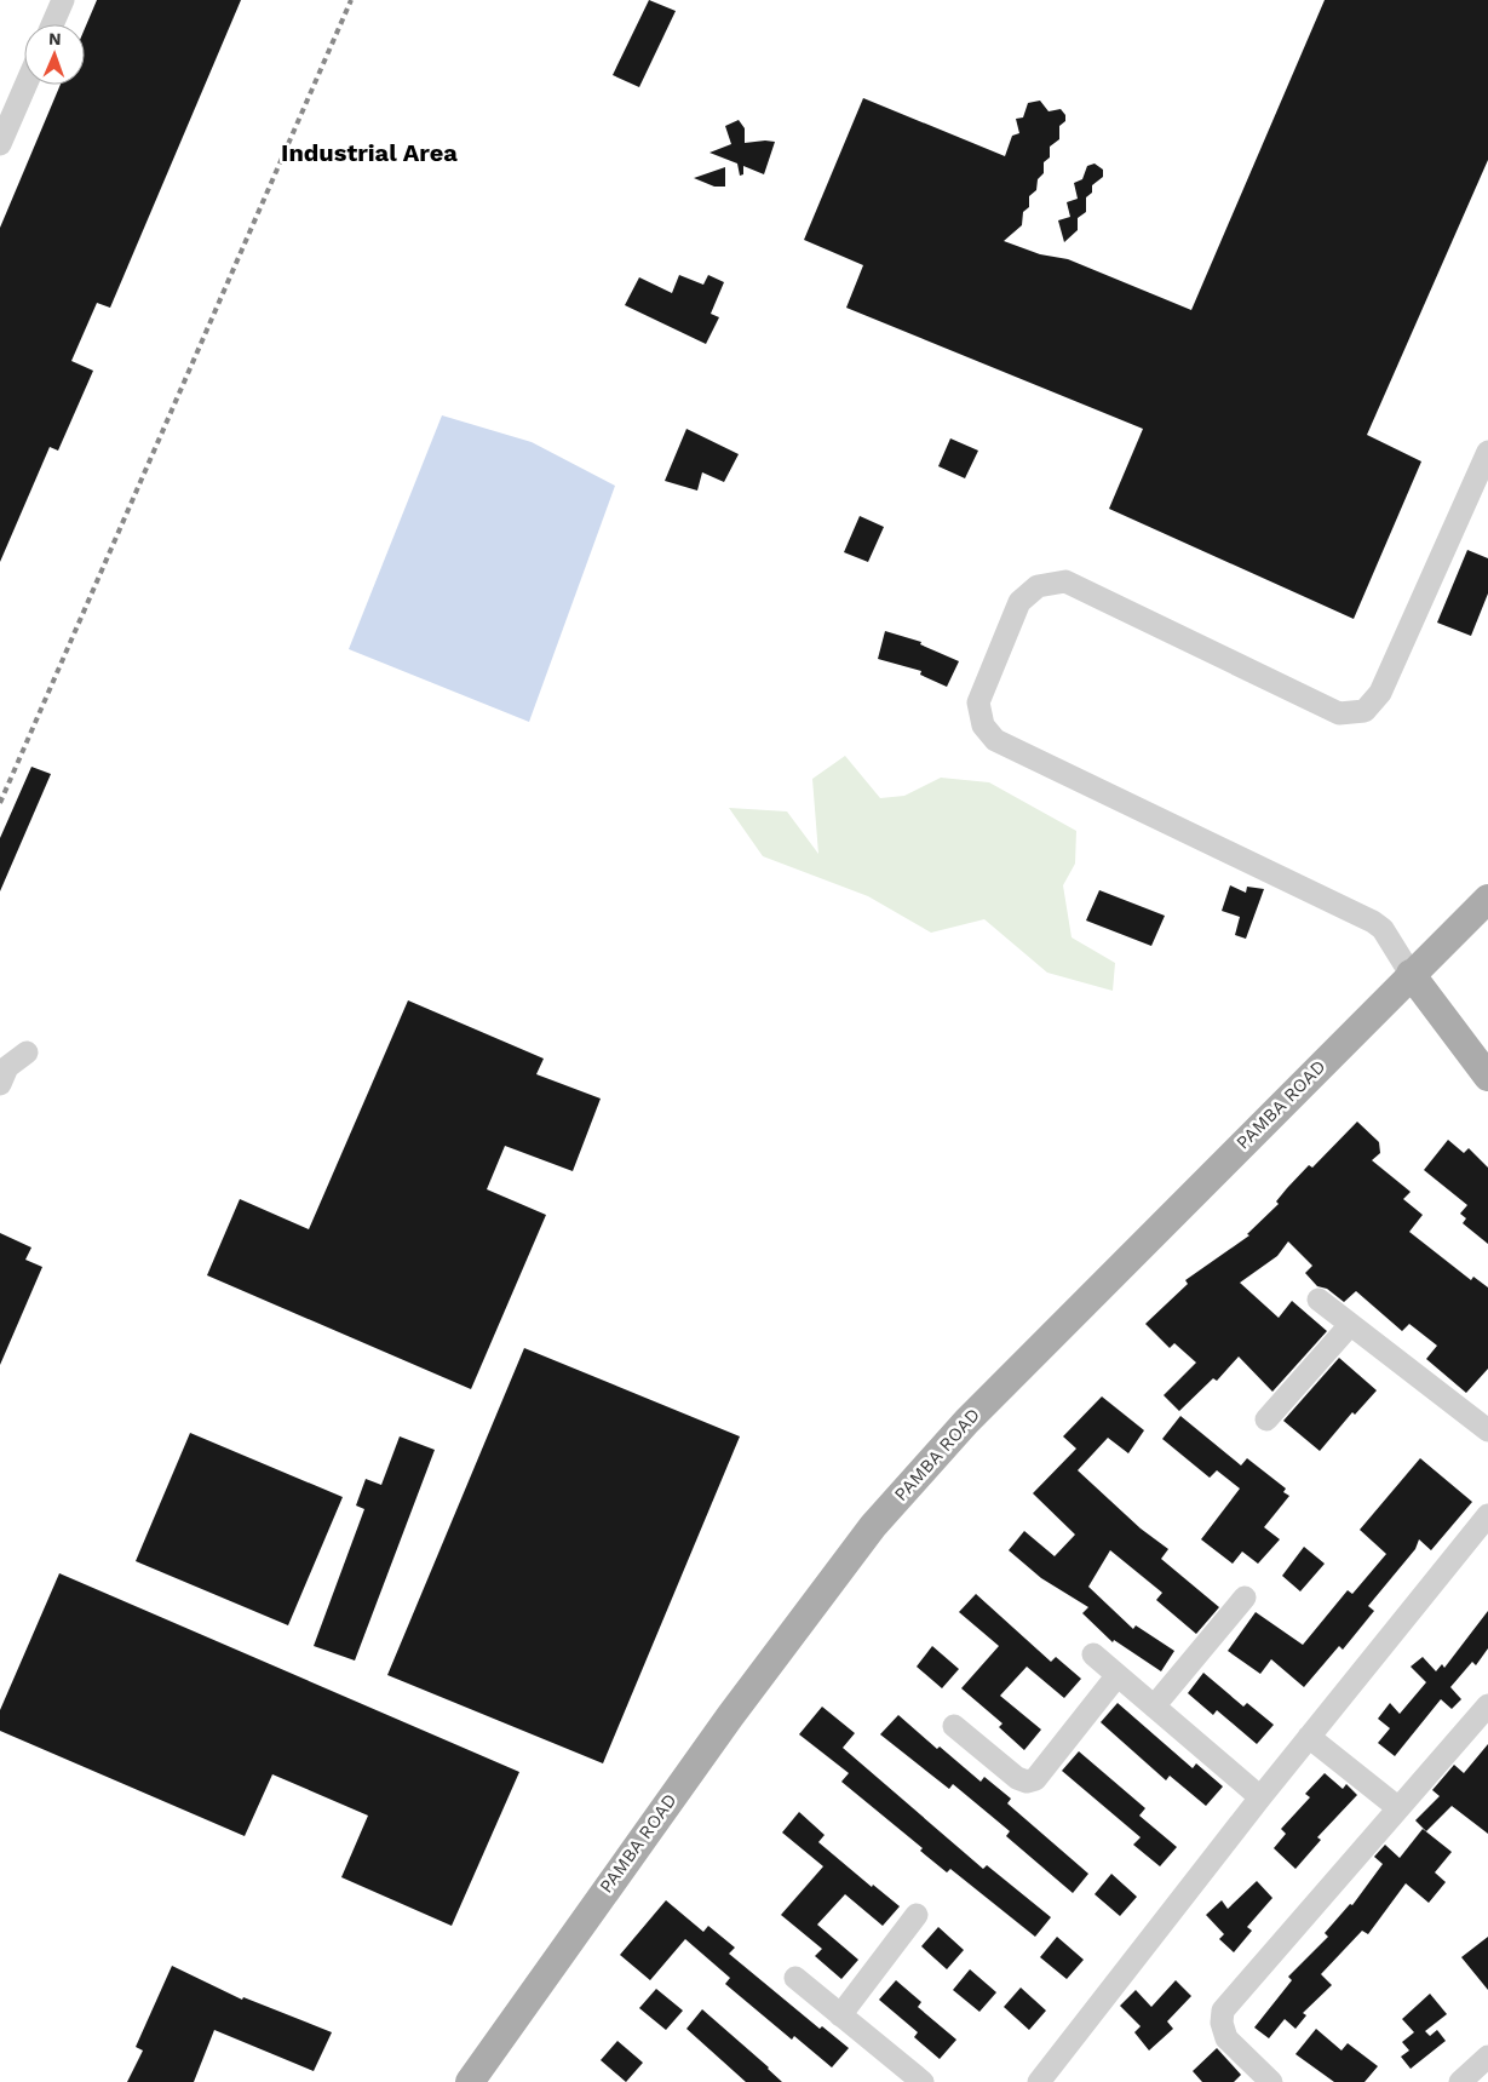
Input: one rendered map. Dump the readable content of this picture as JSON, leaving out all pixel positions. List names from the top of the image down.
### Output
{
  "streets": {
    "main road": ["PAMBA ROAD"]
  },
  "districts": ["Industrial Area"],
  "north": "top"
}
